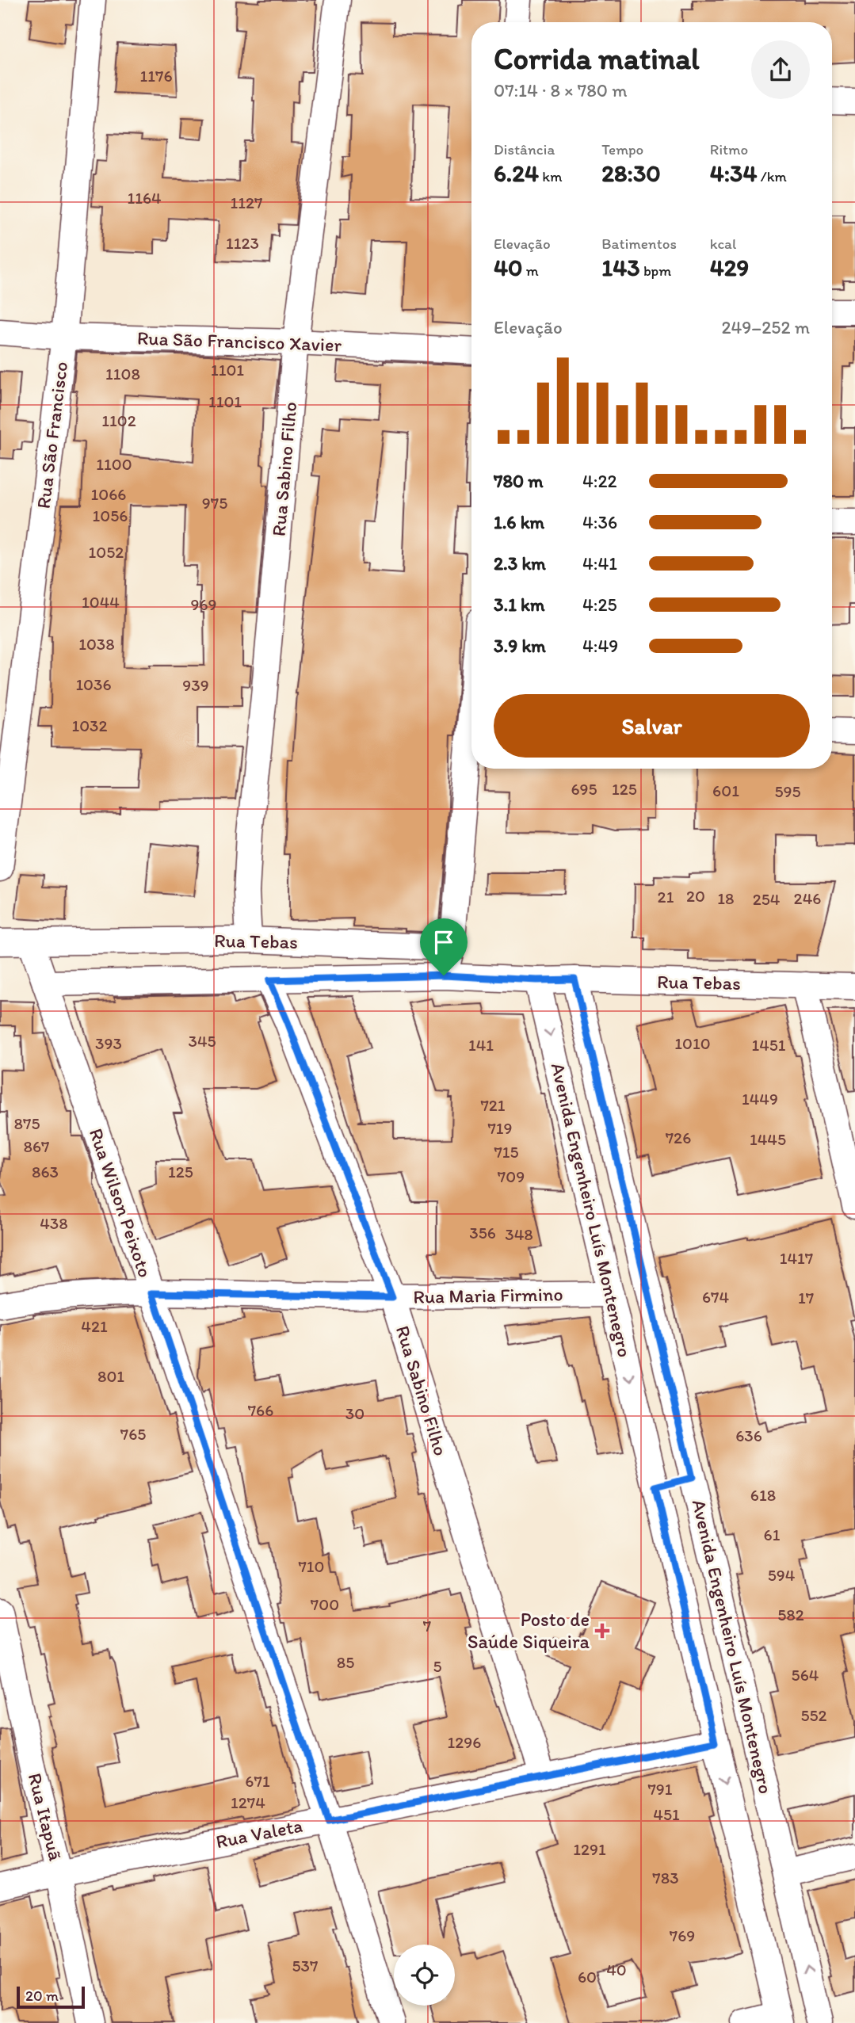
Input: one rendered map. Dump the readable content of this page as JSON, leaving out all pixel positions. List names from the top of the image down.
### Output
{
  "streets": {
    "street": [
      "Rua São Francisco Xavier",
      "Rua São Francisco",
      "Rua Sabino Filho",
      "Rua Tebas",
      "Rua Wilson Peixoto",
      "Avenida Engenheiro Luís Montenegro",
      "Rua Maria Firmino",
      "Rua Itapuã",
      "Rua Valeta"
    ]
  },
  "crossings": [
    ["Rua São Francisco Xavier", "Rua São Francisco"],
    ["Rua São Francisco Xavier", "Rua Sabino Filho"],
    ["Rua Sabino Filho", "Rua Tebas"],
    ["Rua Sabino Filho", "Rua Maria Firmino"],
    ["Rua Sabino Filho", "Rua Valeta"],
    ["Rua Tebas", "Rua Wilson Peixoto"],
    ["Rua Tebas", "Avenida Engenheiro Luís Montenegro"],
    ["Rua Wilson Peixoto", "Rua Maria Firmino"],
    ["Rua Wilson Peixoto", "Rua Valeta"],
    ["Avenida Engenheiro Luís Montenegro", "Rua Maria Firmino"],
    ["Avenida Engenheiro Luís Montenegro", "Rua Valeta"],
    ["Rua Itapuã", "Rua Valeta"]
  ],
  "places": {
    "health": ["Posto de Saúde Siqueira"]
  },
  "house_numbers": [
    "1176",
    "1164",
    "1127",
    "1123",
    "1101",
    "1108",
    "1101",
    "1102",
    "1100",
    "1066",
    "975",
    "1056",
    "1052",
    "1044",
    "969",
    "1038",
    "1036",
    "939",
    "1032",
    "695",
    "125",
    "601",
    "595",
    "20",
    "21",
    "18",
    "246",
    "254",
    "345",
    "393",
    "1010",
    "141",
    "1451",
    "1449",
    "721",
    "875",
    "719",
    "726",
    "1445",
    "867",
    "715",
    "863",
    "125",
    "709",
    "438",
    "356",
    "348",
    "1417",
    "674",
    "17",
    "421",
    "801",
    "766",
    "30",
    "765",
    "636",
    "618",
    "61",
    "710",
    "594",
    "700",
    "582",
    "7",
    "85",
    "5",
    "564",
    "552",
    "1296",
    "671",
    "791",
    "1274",
    "451",
    "1291",
    "783",
    "769",
    "537",
    "40",
    "60"
  ],
  "scale_bar": "20 m",
  "page": {
    "heading": ["Corrida matinal", "07:14 · 8 × 780 m"],
    "stats": [
      ["Distância", "6.24 km"],
      ["Tempo", "28:30"],
      ["Ritmo", "4:34 /km"],
      ["Elevação", "40 m"],
      ["Batimentos", "143 bpm"],
      ["kcal", "429"]
    ],
    "chart": ["Elevação", "249–252 m"],
    "list": [
      {
        "name": "780 m",
        "note": "4:22"
      },
      {
        "name": "1.6 km",
        "note": "4:36"
      },
      {
        "name": "2.3 km",
        "note": "4:41"
      },
      {
        "name": "3.1 km",
        "note": "4:25"
      },
      {
        "name": "3.9 km",
        "note": "4:49"
      }
    ],
    "buttons": "Salvar",
    "scale": "20 m"
  }
}
